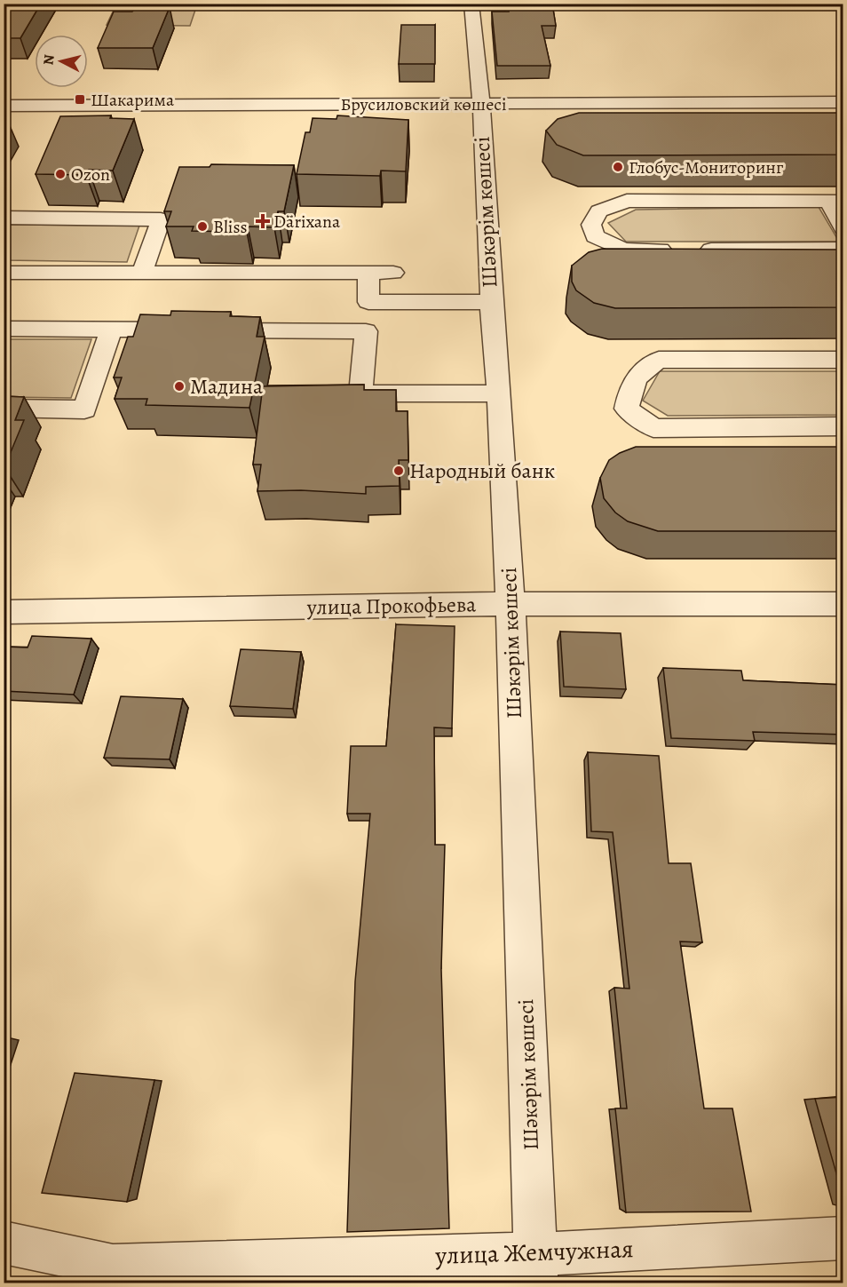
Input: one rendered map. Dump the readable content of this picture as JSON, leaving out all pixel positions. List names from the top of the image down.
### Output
{
  "streets": {
    "street": [
      "Брусиловский көшесі",
      "Шәкәрім көшесі",
      "улица Прокофьева",
      "улица Жемчужная"
    ]
  },
  "crossings": [
    ["Брусиловский көшесі", "Шәкәрім көшесі"],
    ["Шәкәрім көшесі", "улица Прокофьева"],
    ["Шәкәрім көшесі", "улица Жемчужная"]
  ],
  "places": {
    "transit": ["Шакарима"],
    "other": [
      "Глобус-Мониторинг",
      "Ozon",
      "Bliss",
      "Мадина",
      "Народный банк"
    ],
    "health": ["Därixana"]
  },
  "north": "left"
}
